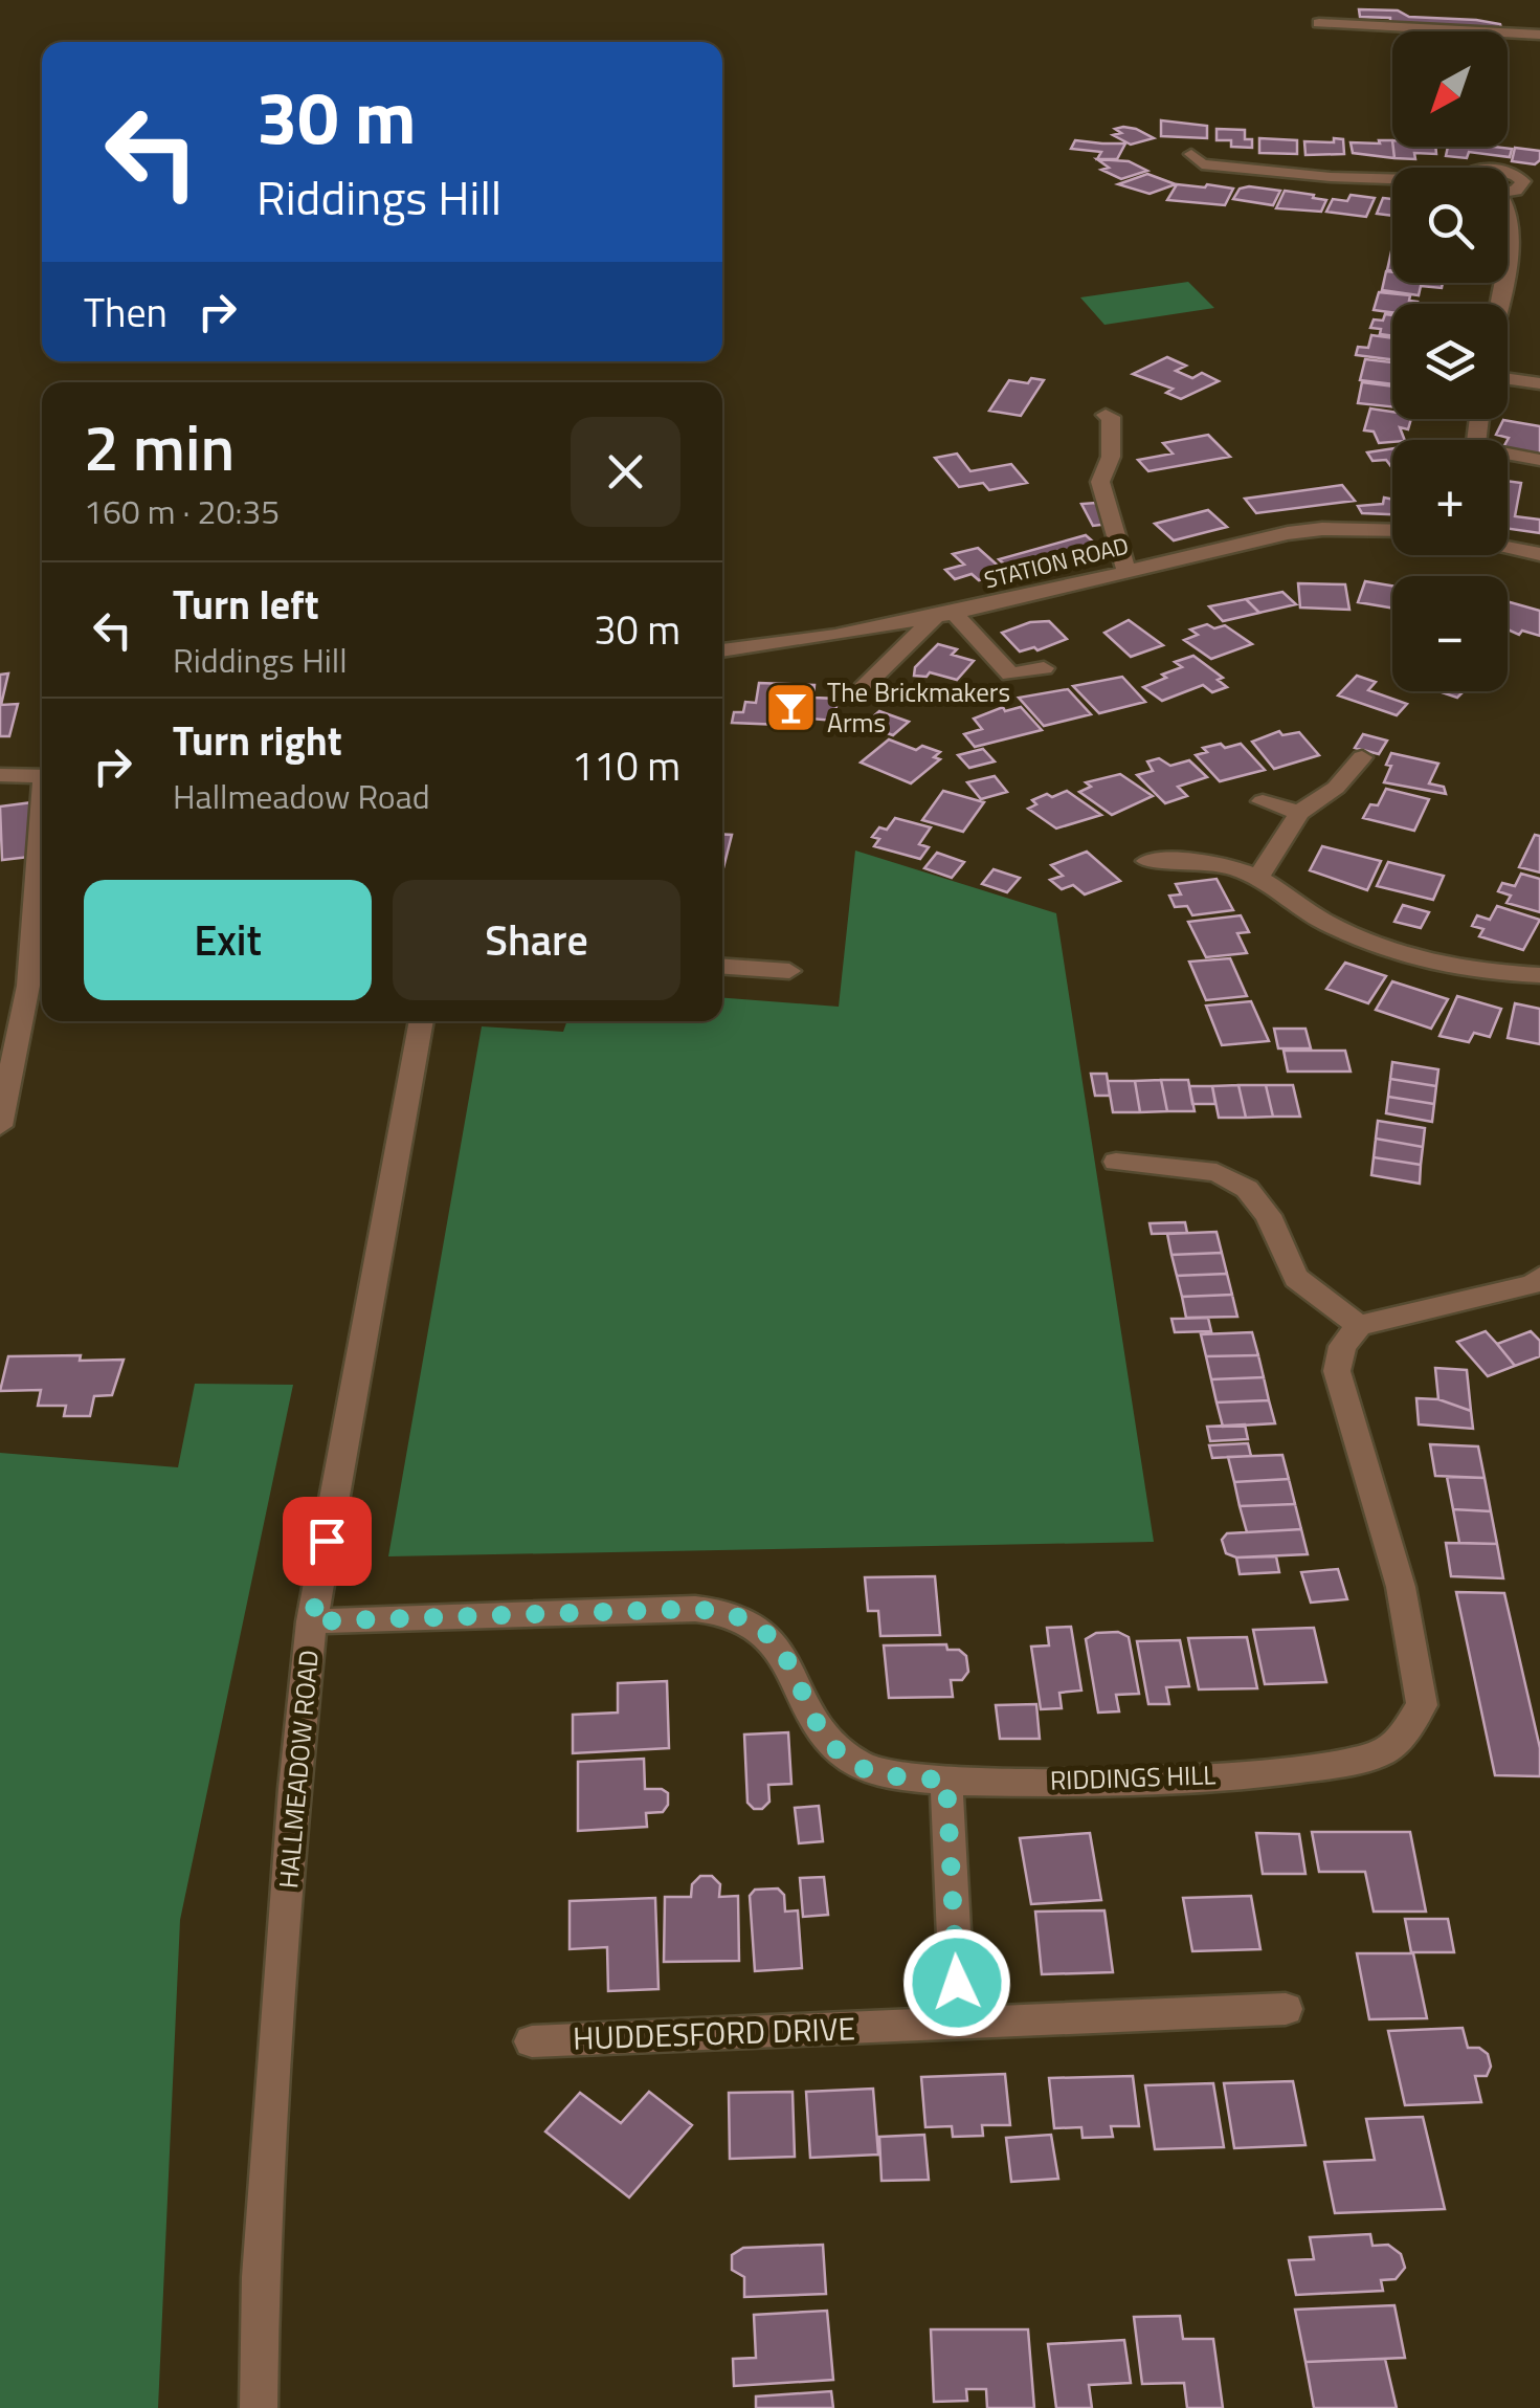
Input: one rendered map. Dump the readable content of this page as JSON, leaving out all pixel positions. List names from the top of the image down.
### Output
{
  "streets": {
    "street": [
      "STATION ROAD",
      "HALLMEADOW ROAD",
      "RIDDINGS HILL",
      "HUDDESFORD DRIVE"
    ]
  },
  "crossings": [
    ["HALLMEADOW ROAD", "RIDDINGS HILL"]
  ],
  "places": {
    "bar": ["The Brickmakers Arms"]
  },
  "north": "bottom left",
  "page": {
    "map_buttons": ["+", "−"],
    "turn": ["30 m", "Riddings Hill"],
    "then": "Then",
    "heading": ["2 min", "160 m · 20:35"],
    "list": [
      {
        "name": "Turn left",
        "note": "Riddings Hill",
        "value": "30 m"
      },
      {
        "name": "Turn right",
        "note": "Hallmeadow Road",
        "value": "110 m"
      }
    ],
    "buttons": ["Exit", "Share"]
  }
}
